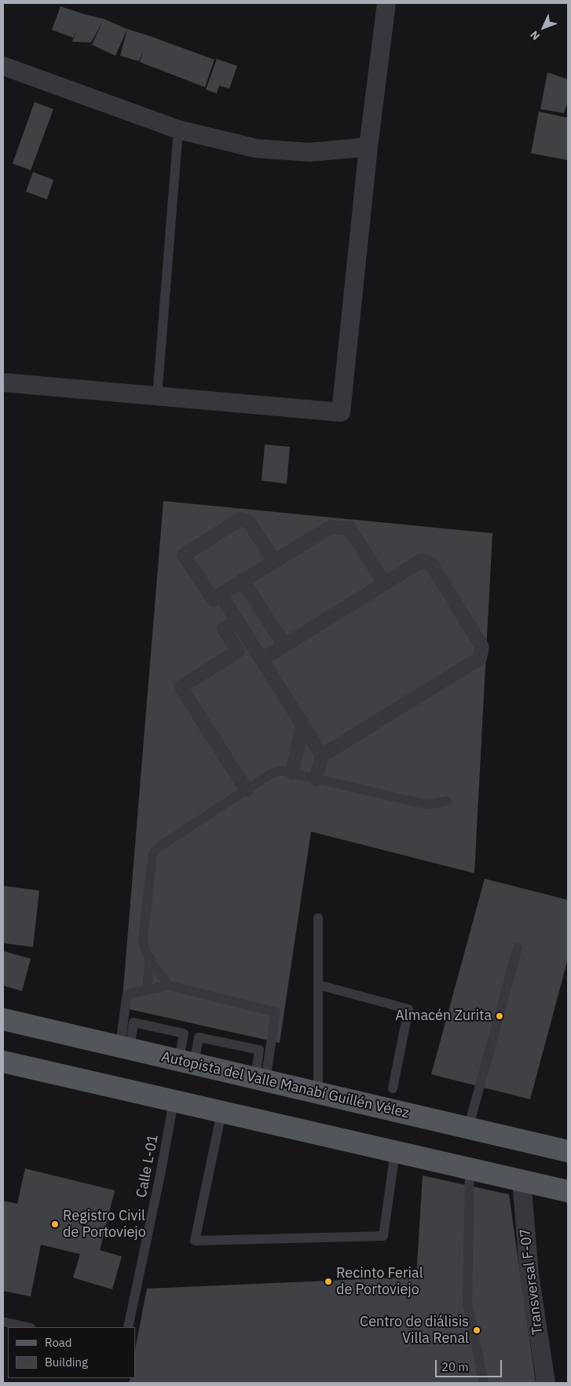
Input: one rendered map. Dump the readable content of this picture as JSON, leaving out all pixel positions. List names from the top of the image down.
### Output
{
  "streets": {
    "main road": ["Autopista del Valle Manabí Guillén Vélez"],
    "street": ["Transversal F-07"],
    "lane": ["Calle L-01"]
  },
  "places": [
    "Almacén Zurita",
    "Registro Civil de Portoviejo",
    "Recinto Ferial de Portoviejo",
    "Centro de diálisis Villa Renal"
  ],
  "legend": ["Road", "Building"],
  "scale_bar": "20 m",
  "north": "bottom left"
}
